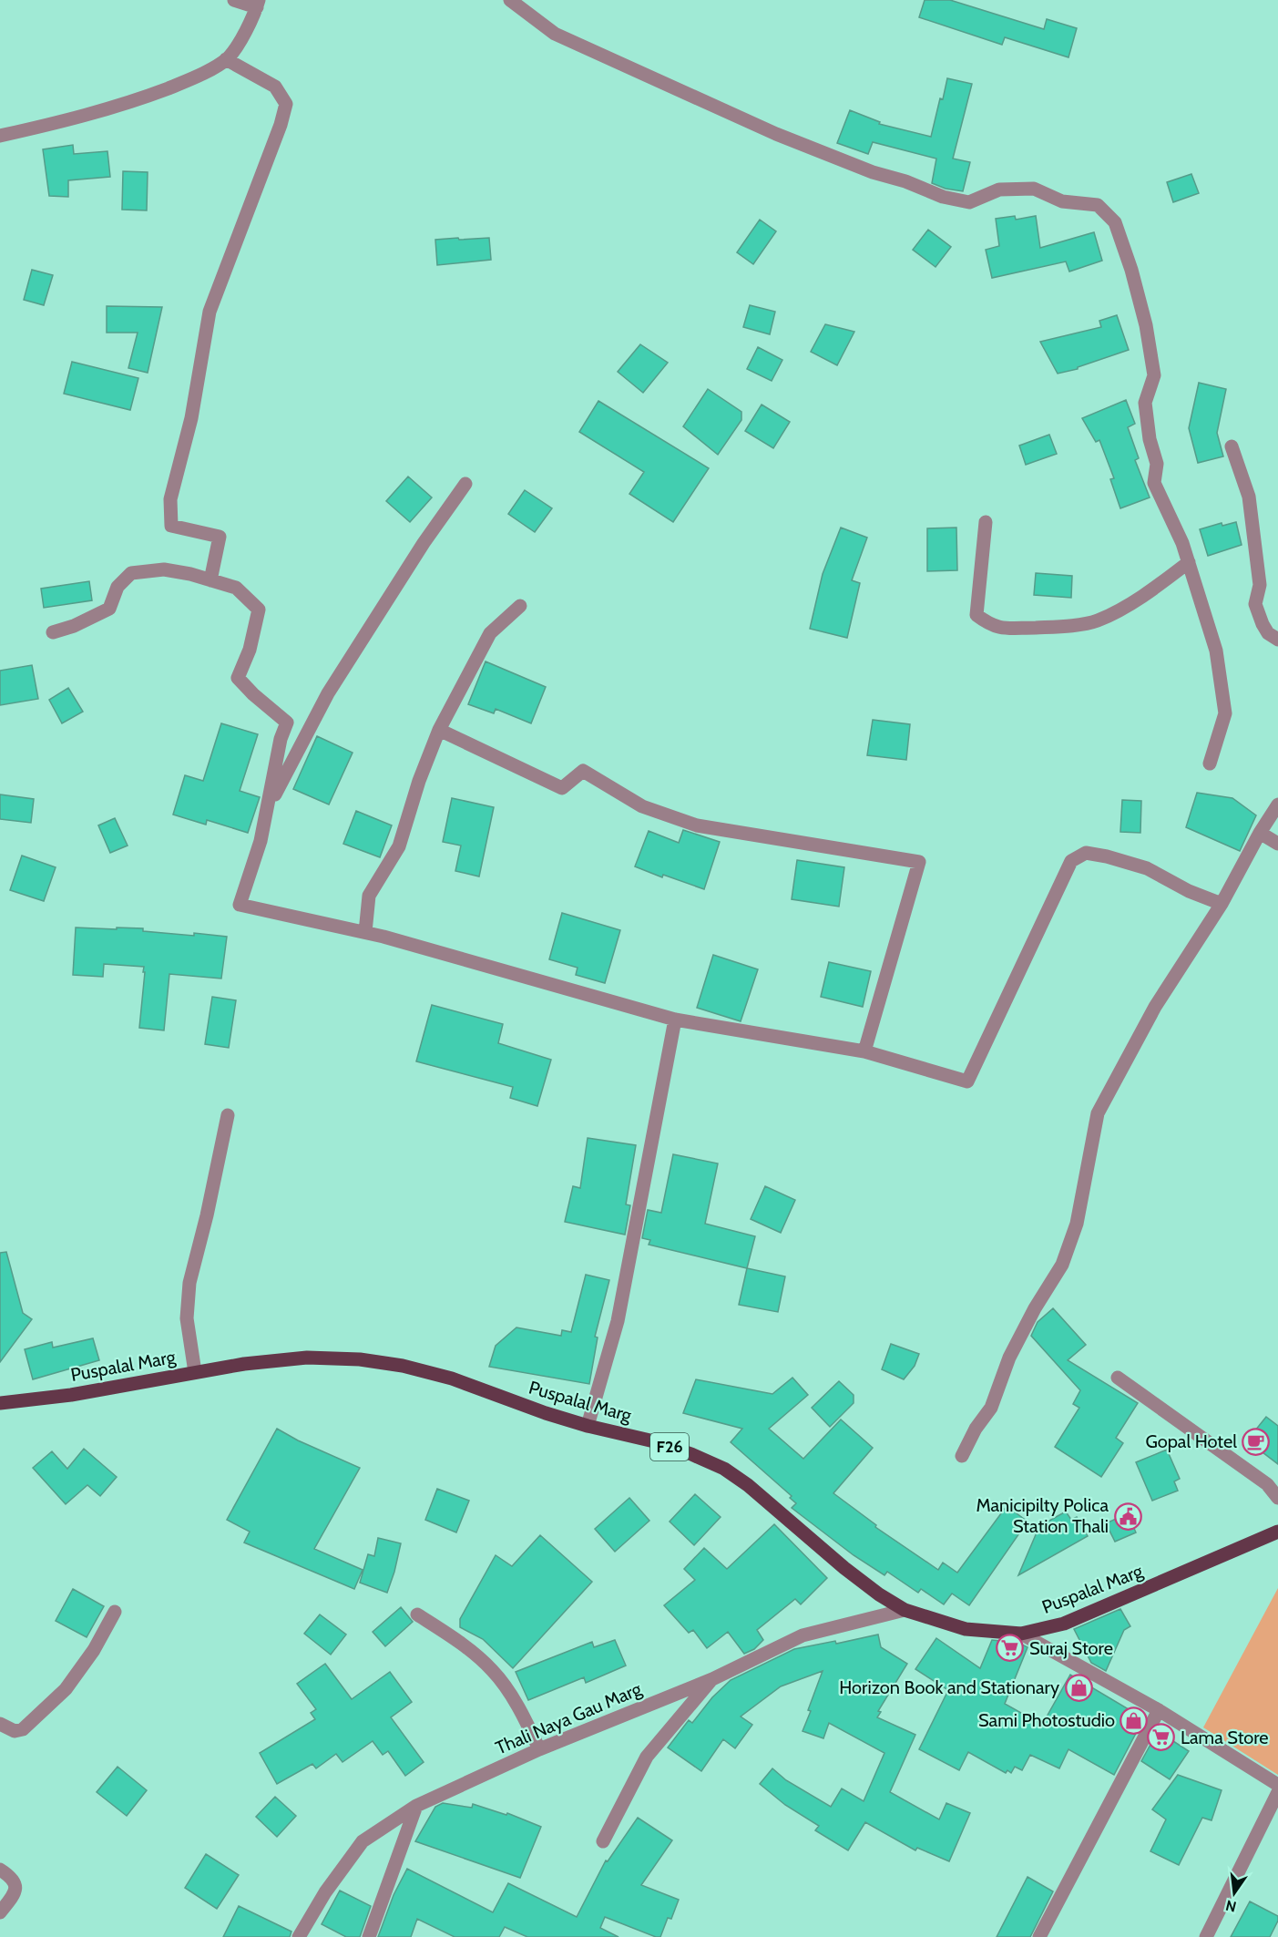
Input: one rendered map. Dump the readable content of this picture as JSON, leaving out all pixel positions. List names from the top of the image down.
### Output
{
  "streets": {
    "main road": ["Puspalal Marg", "F26"],
    "street": ["Thali Naya Gau Marg"]
  },
  "crossings": [
    ["Puspalal Marg", "Thali Naya Gau Marg"]
  ],
  "places": {
    "cafe": ["Gopal Hotel"],
    "public building": ["Manicipilty Polica Station Thali"],
    "supermarket": ["Suraj Store", "Lama Store"],
    "shop": ["Horizon Book and Stationary", "Sami Photostudio"]
  },
  "north": "bottom"
}
